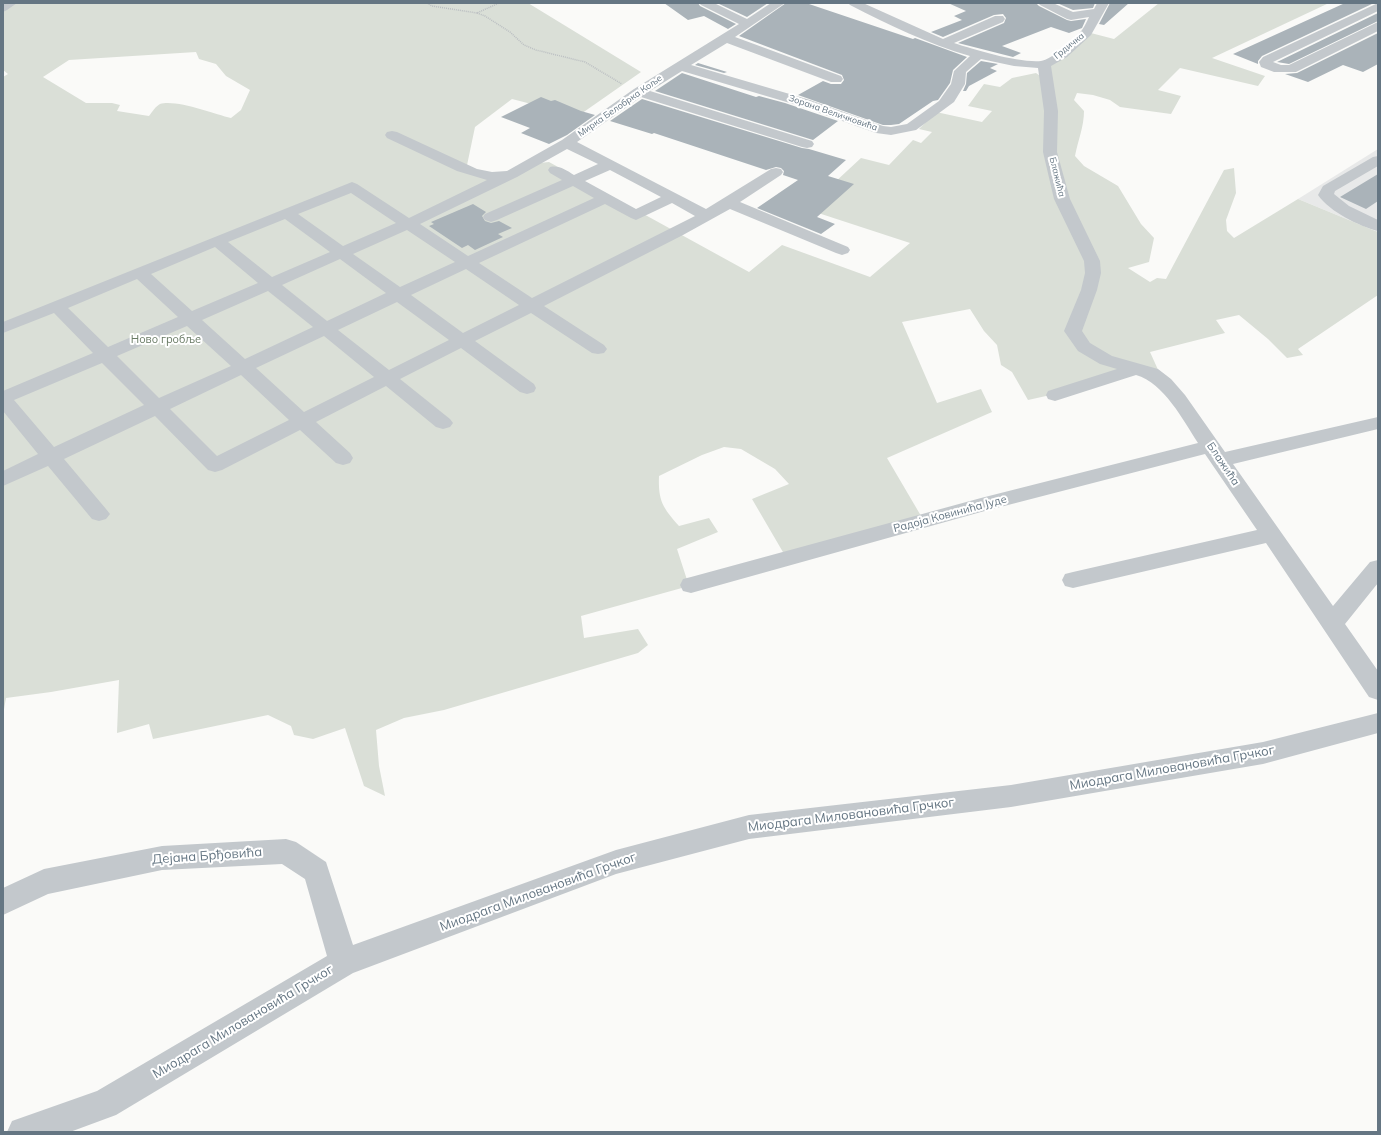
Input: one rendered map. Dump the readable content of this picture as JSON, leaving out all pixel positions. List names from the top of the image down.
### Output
{
  "streets": {
    "street": [
      "Грдичка",
      "Мирка Белобрка Коље",
      "Зорана Величковића",
      "Блажића",
      "Радоја Ковинића Јуде",
      "Миодрага Миловановића Грчког",
      "Дејана Брђовића"
    ]
  },
  "crossings": [
    ["Грдичка", "Блажића"],
    ["Мирка Белобрка Коље", "Зорана Величковића"],
    ["Блажића", "Радоја Ковинића Јуде"],
    ["Миодрага Миловановића Грчког", "Дејана Брђовића"]
  ],
  "parks": ["Ново гробље"]
}
